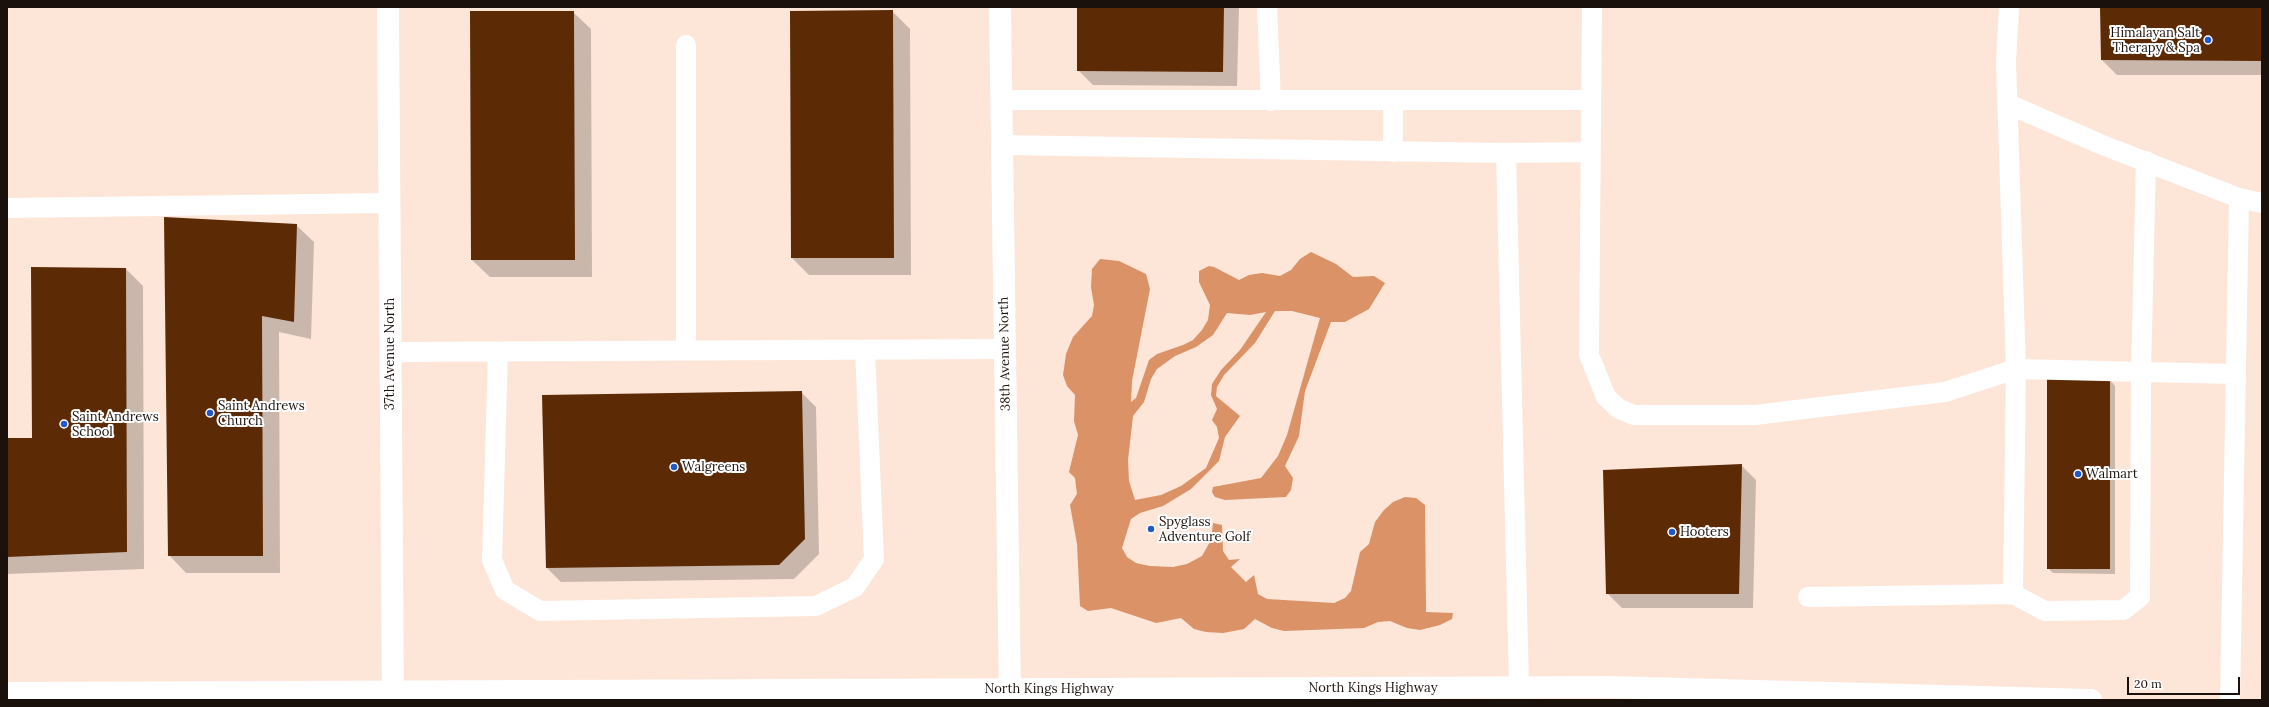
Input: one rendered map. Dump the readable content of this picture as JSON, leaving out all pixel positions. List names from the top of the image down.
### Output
{
  "streets": {
    "main road": ["37th Avenue North", "38th Avenue North", "North Kings Highway"]
  },
  "crossings": [
    ["37th Avenue North", "North Kings Highway"],
    ["38th Avenue North", "North Kings Highway"]
  ],
  "places": [
    "Himalayan Salt Therapy & Spa",
    "Saint Andrews Church",
    "Saint Andrews School",
    "Walgreens",
    "Walmart",
    "Spyglass Adventure Golf",
    "Hooters"
  ],
  "scale_bar": "20 m"
}
